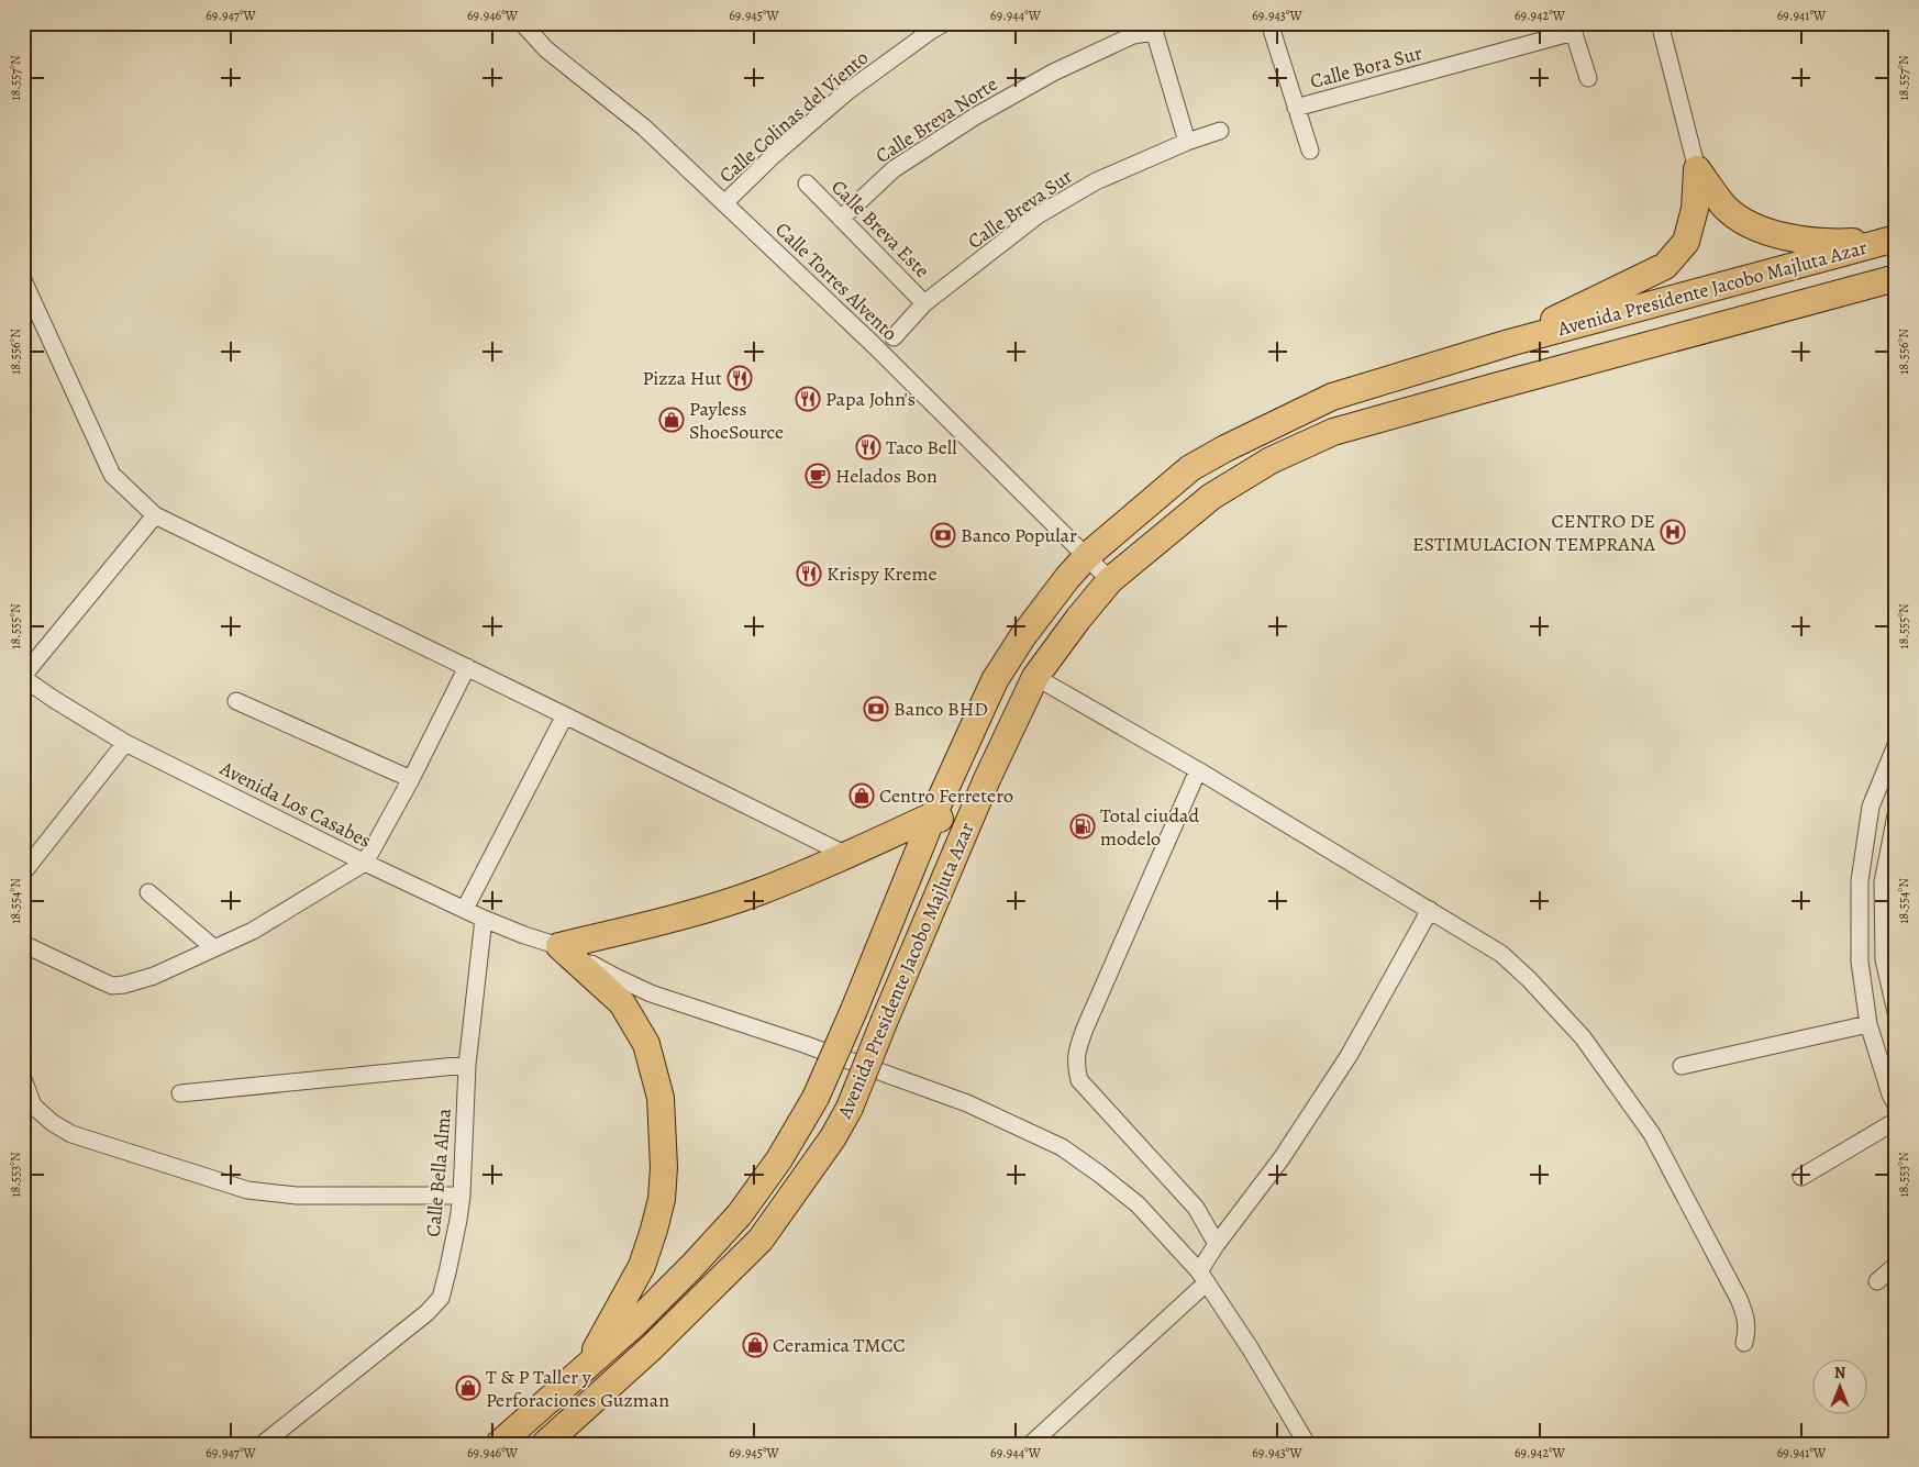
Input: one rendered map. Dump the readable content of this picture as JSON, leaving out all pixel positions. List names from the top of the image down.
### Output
{
  "streets": {
    "main road": ["Avenida Presidente Jacobo Majluta Azar"],
    "street": [
      "Calle Bora Sur",
      "Calle Colinas del Viento",
      "Calle Breva Norte",
      "Calle Breva Sur",
      "Calle Breva Este",
      "Calle Torres Alvento",
      "Avenida Los Casabes",
      "Calle Bella Alma"
    ]
  },
  "crossings": [
    ["Calle Colinas del Viento", "Calle Torres Alvento"],
    ["Calle Breva Norte", "Calle Breva Este"],
    ["Calle Breva Sur", "Calle Breva Este"],
    ["Calle Torres Alvento", "Avenida Presidente Jacobo Majluta Azar"],
    ["Avenida Los Casabes", "Calle Bella Alma"]
  ],
  "places": {
    "restaurant": [
      "Pizza Hut",
      "Papa John's",
      "Taco Bell",
      "Krispy Kreme"
    ],
    "shop": [
      "Payless ShoeSource",
      "Centro Ferretero",
      "Ceramica TMCC",
      "T & P Taller y Perforaciones Guzman"
    ],
    "cafe": ["Helados Bon"],
    "hospital": ["CENTRO DE ESTIMULACION TEMPRANA"],
    "bank": ["Banco Popular", "Banco BHD"],
    "fuel station": ["Total ciudad modelo"]
  },
  "north": "top",
  "coordinates": [
    "69.947°W",
    "69.946°W",
    "69.945°W",
    "69.944°W",
    "69.943°W",
    "69.942°W",
    "69.941°W",
    "18.557°N",
    "18.556°N",
    "18.555°N",
    "18.554°N",
    "18.553°N"
  ]
}
